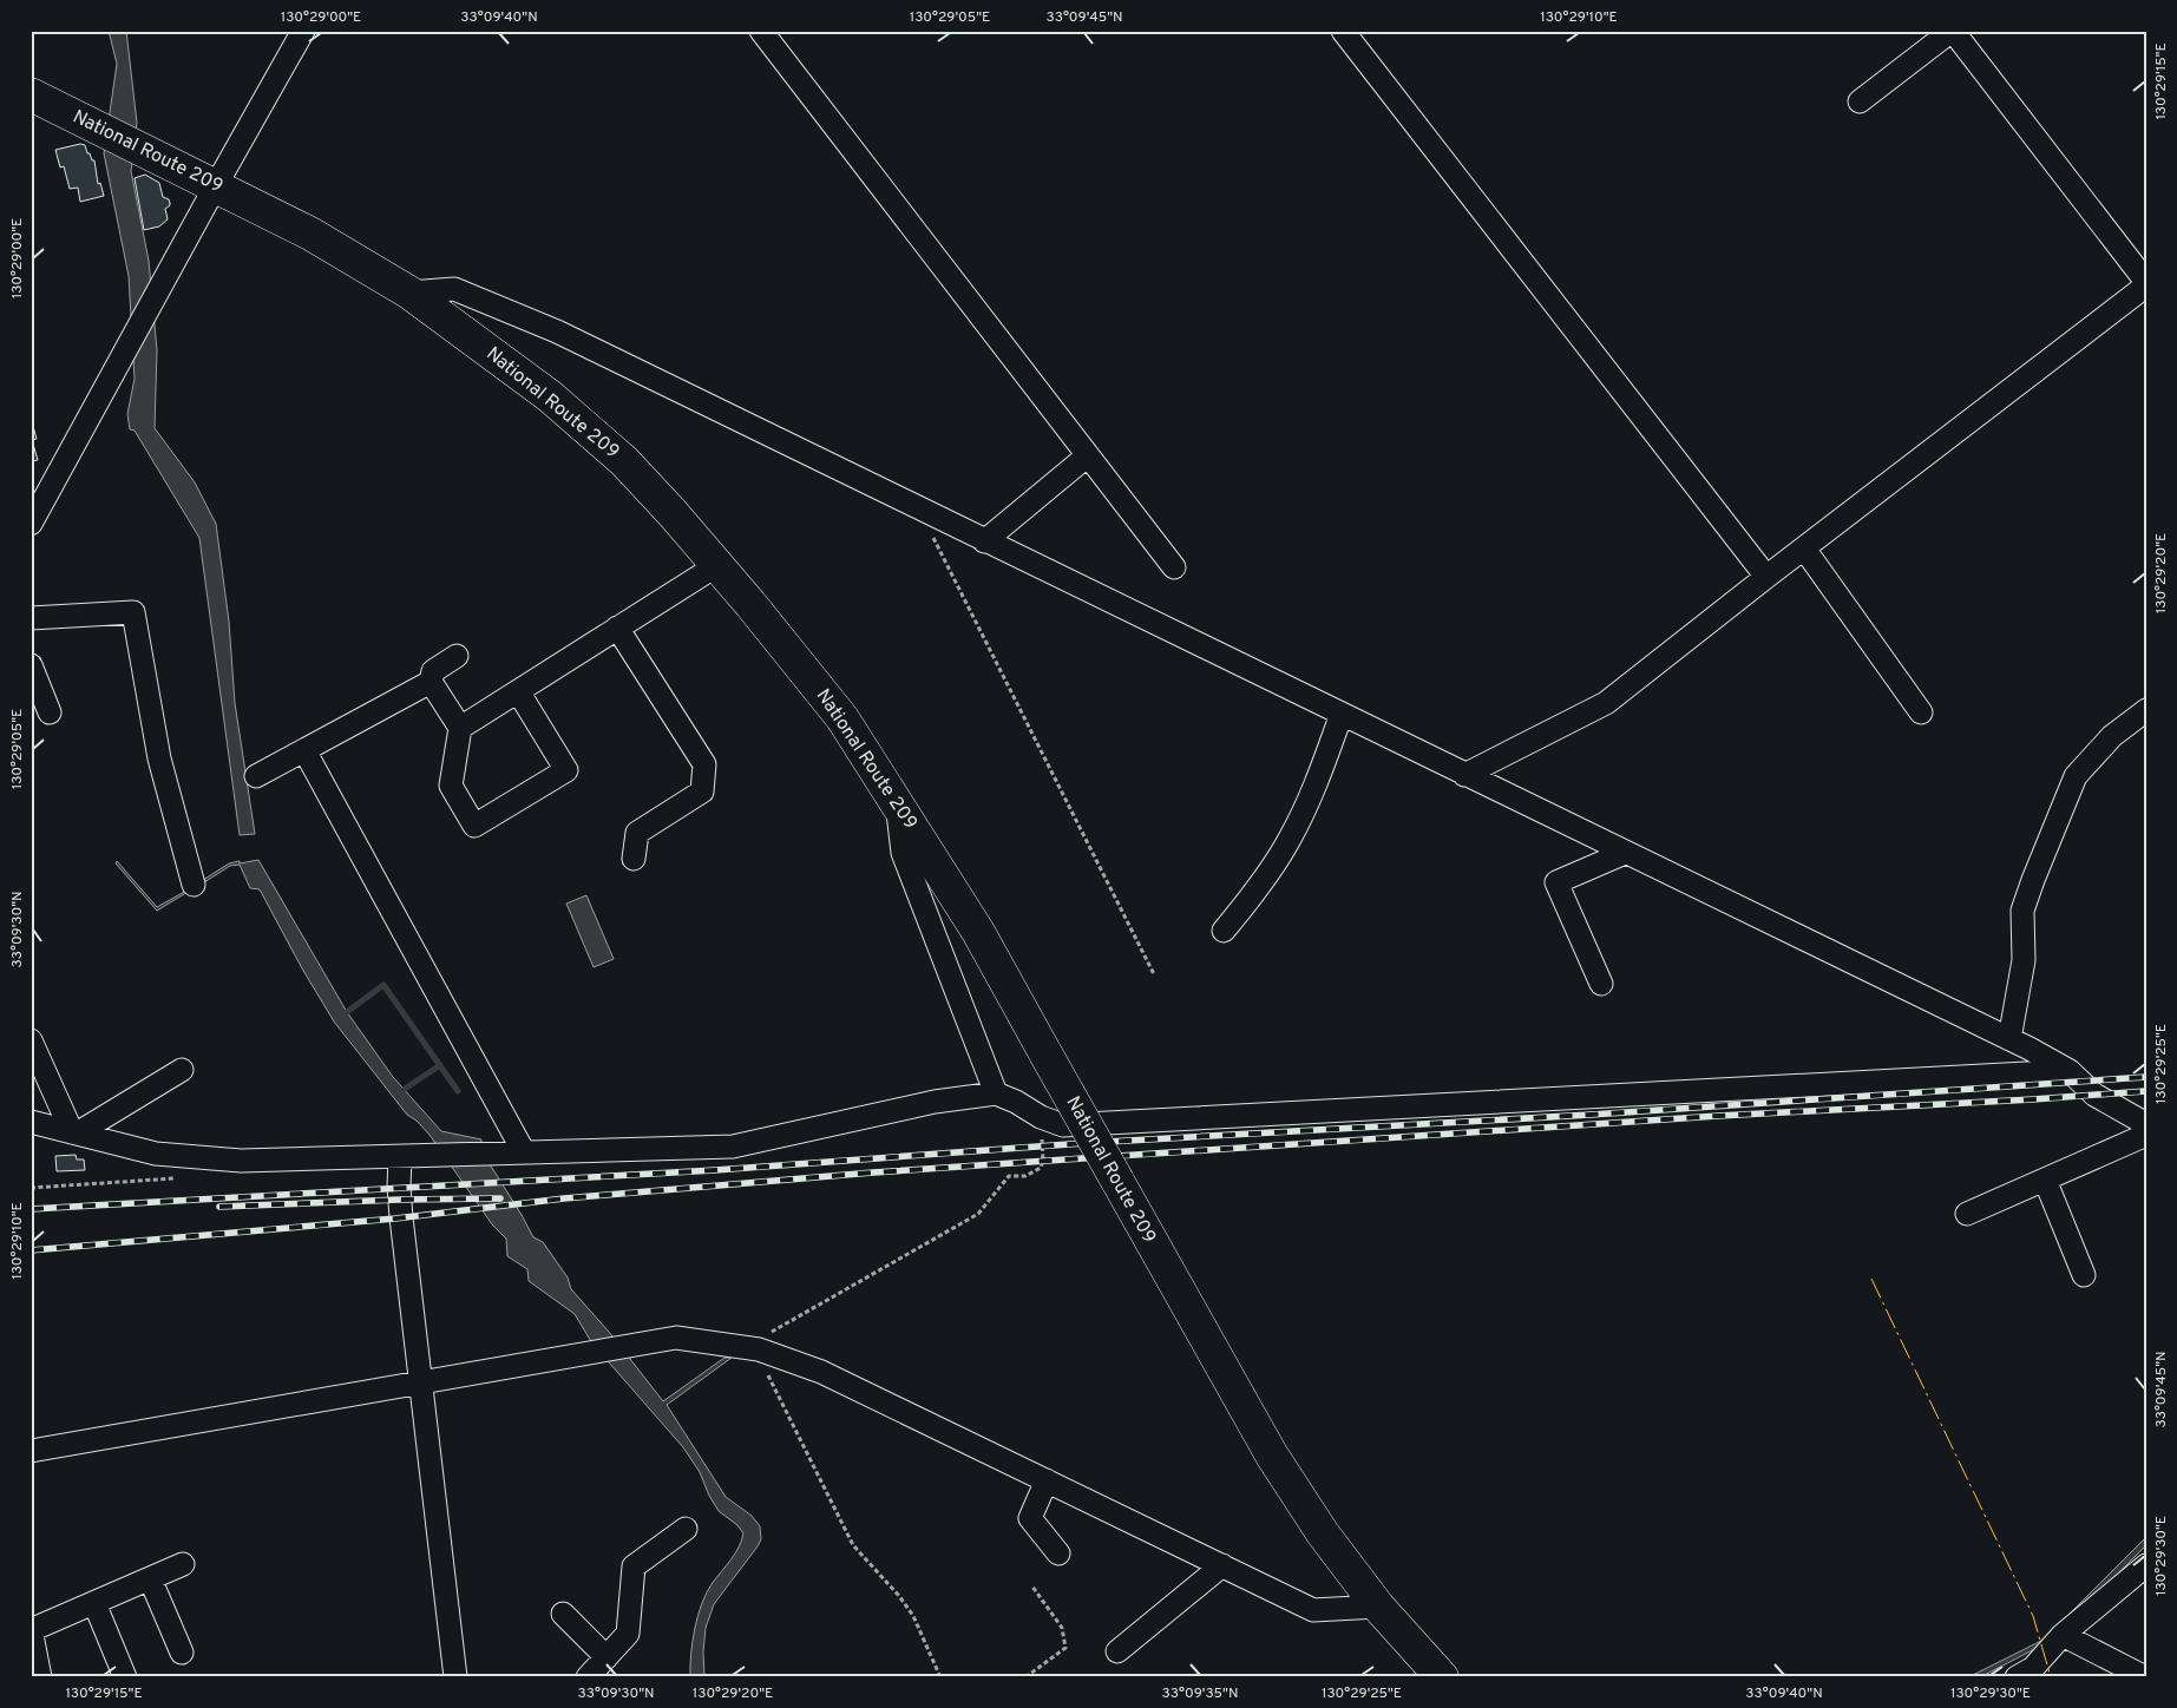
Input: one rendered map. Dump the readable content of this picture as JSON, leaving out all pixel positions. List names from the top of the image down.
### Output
{
  "streets": {
    "highway": ["National Route 209"]
  },
  "coordinates": [
    "130°29'00\"E",
    "33°09'40\"N",
    "130°29'05\"E",
    "33°09'45\"N",
    "130°29'10\"E",
    "130°29'15\"E",
    "130°29'20\"E",
    "33°09'30\"N",
    "130°29'25\"E",
    "130°29'30\"E",
    "33°09'35\"N"
  ]
}
